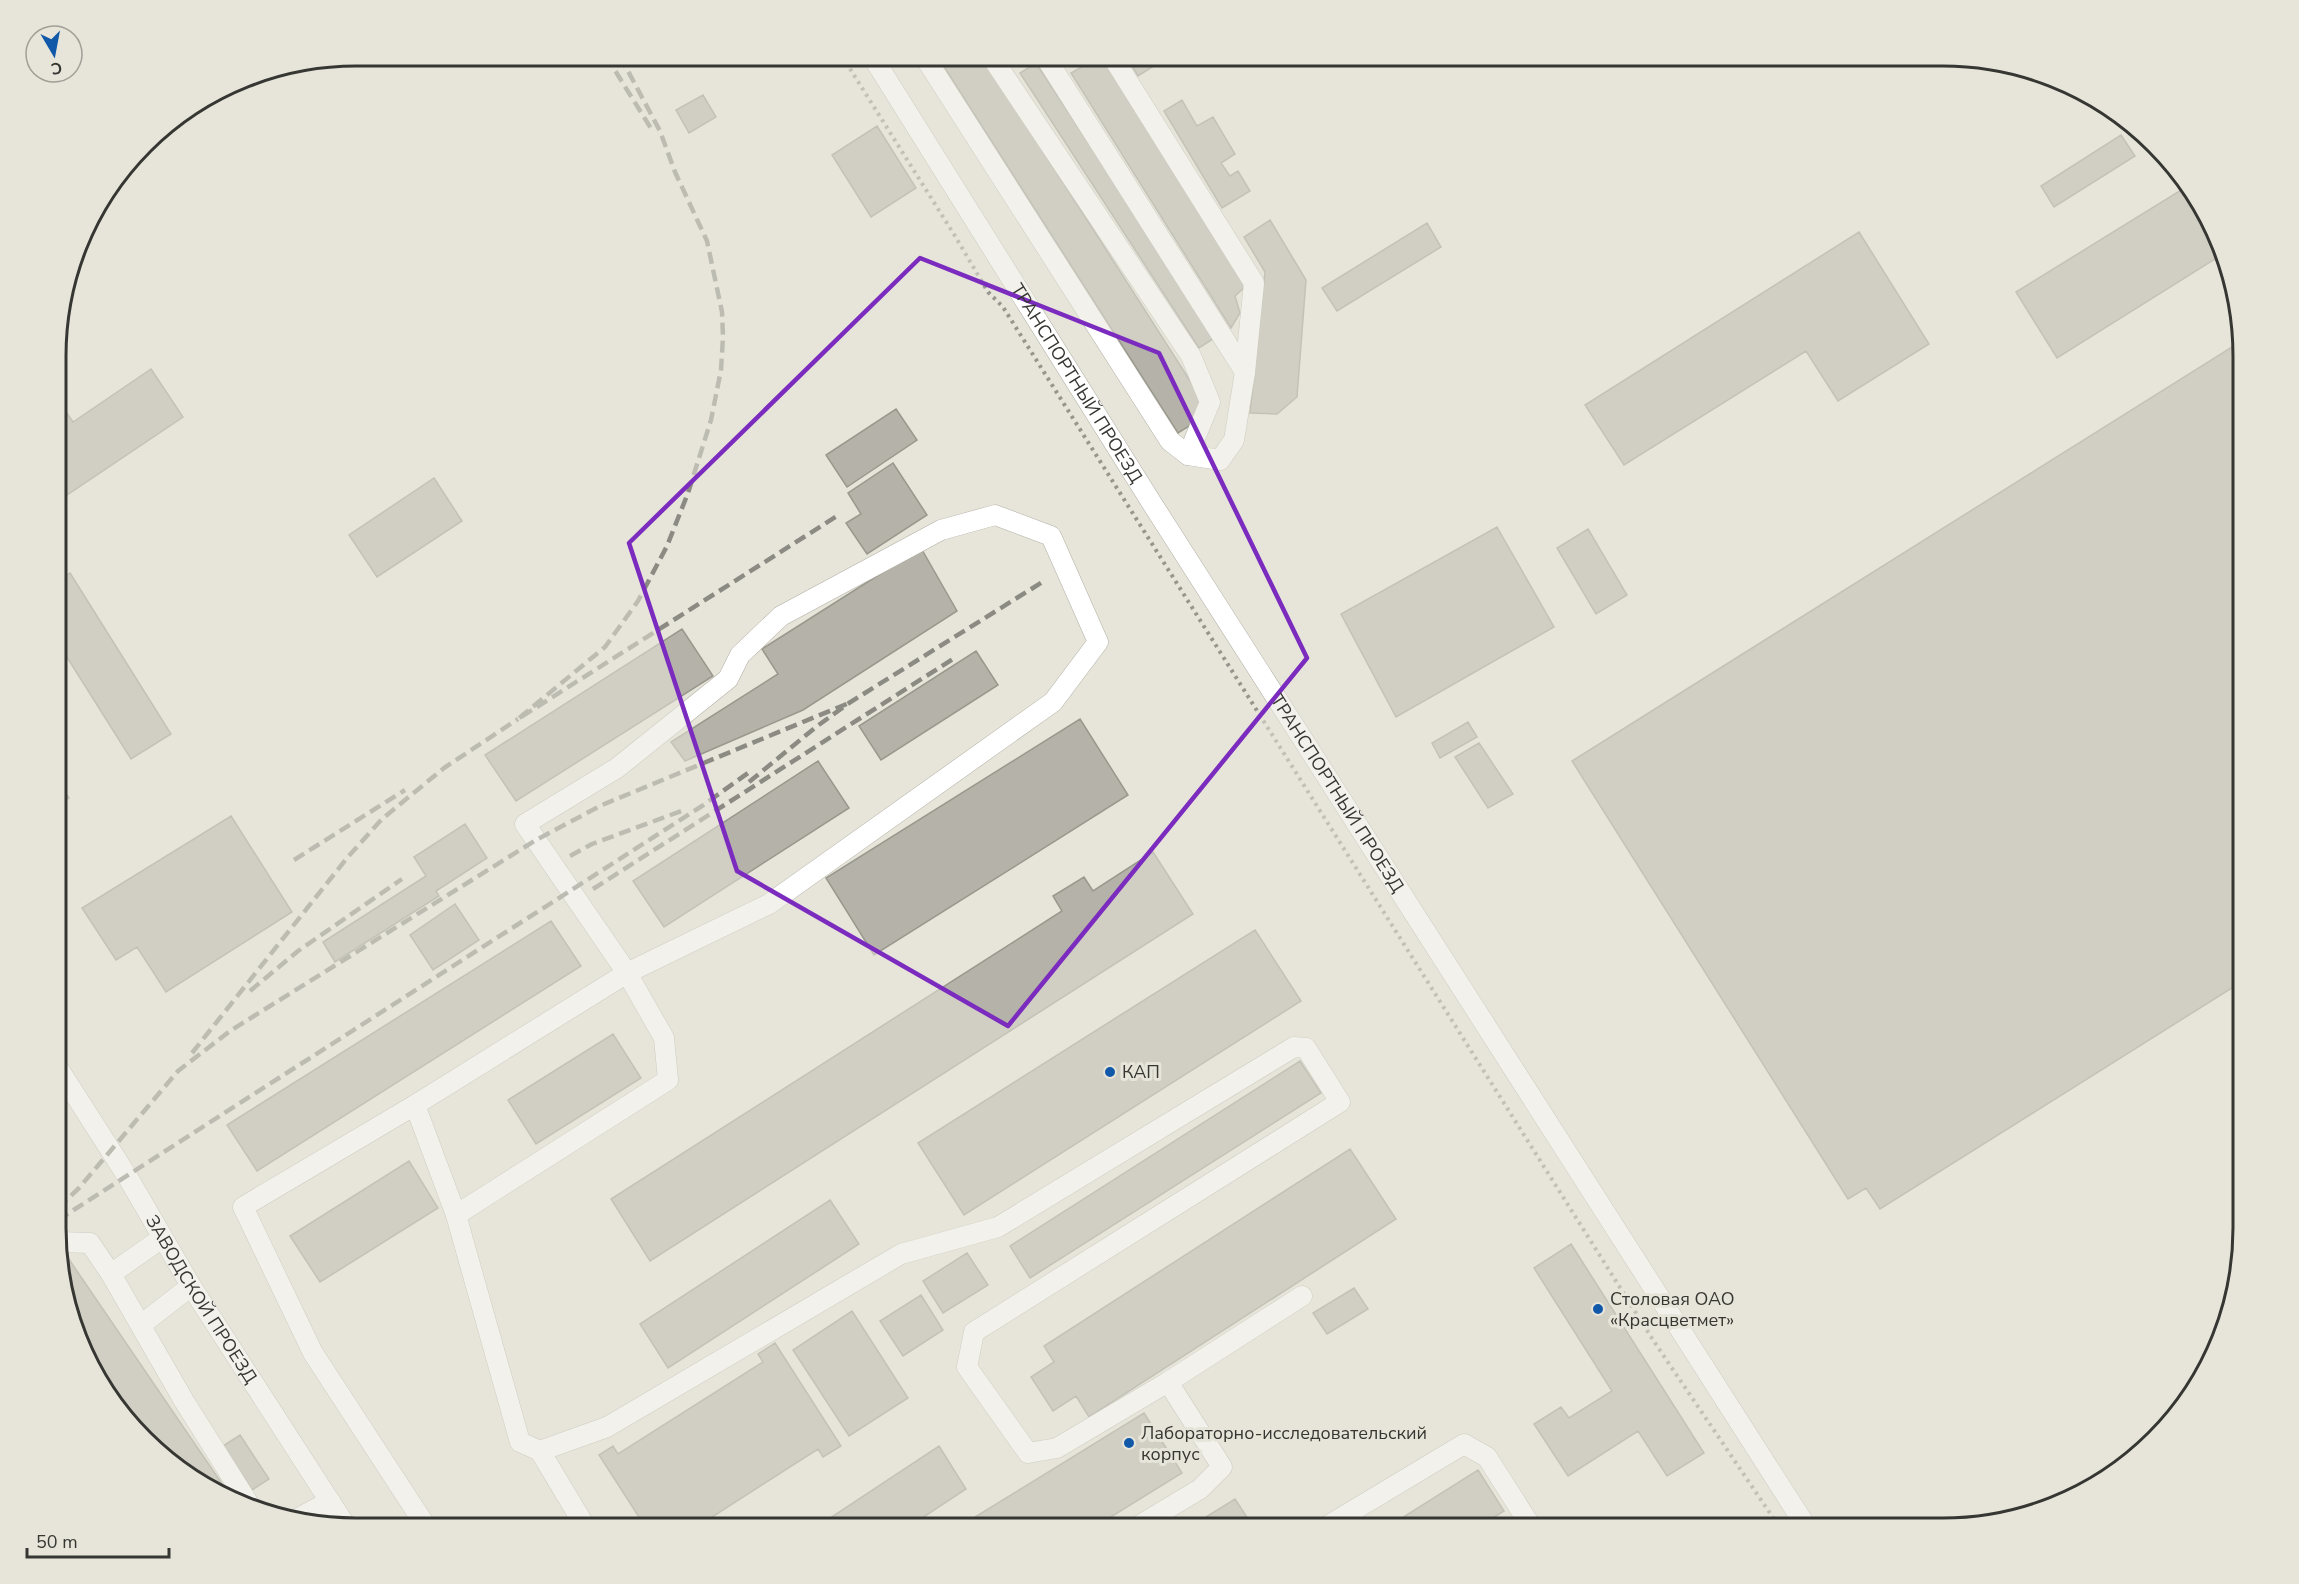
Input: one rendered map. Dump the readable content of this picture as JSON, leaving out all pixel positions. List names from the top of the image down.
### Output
{
  "streets": {
    "street": ["ТРАНСПОРТНЫЙ ПРОЕЗД", "ЗАВОДСКОЙ ПРОЕЗД"]
  },
  "places": ["КАП", "Столовая ОАО «Красцветмет»", "Лабораторно-исследовательский корпус"],
  "scale_bar": "50 m",
  "north": "bottom"
}
